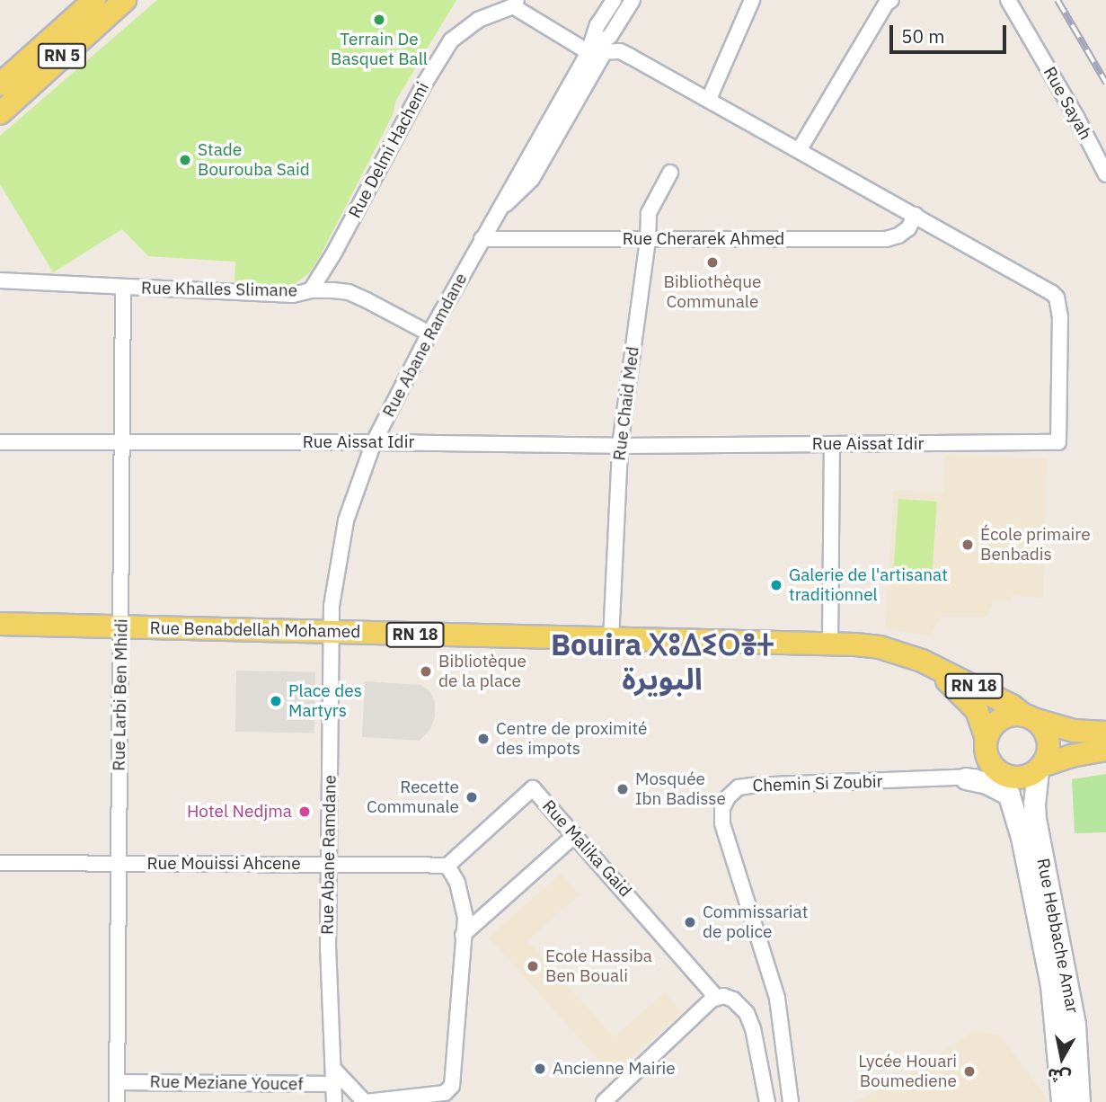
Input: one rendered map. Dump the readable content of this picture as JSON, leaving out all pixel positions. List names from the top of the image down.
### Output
{
  "streets": {
    "main road": [
      "RN 5",
      "Rue Benabdellah Mohamed",
      "RN 18",
      "Rue Hebbache Amar"
    ],
    "street": [
      "Rue Sayah",
      "Rue Delmi Hachemi",
      "Rue Cherarek Ahmed",
      "Rue Khalles Slimane",
      "Rue Abane Ramdane",
      "Rue Chaid Med",
      "Rue Aissat Idir",
      "Rue Larbi Ben Mhidi",
      "Chemin Si Zoubir",
      "Rue Malika Gaid",
      "Rue Mouissi Ahcene",
      "Rue Meziane Youcef"
    ]
  },
  "crossings": [
    ["Rue Delmi Hachemi", "Rue Khalles Slimane"],
    ["Rue Cherarek Ahmed", "Rue Abane Ramdane"],
    ["Rue Cherarek Ahmed", "Rue Chaid Med"],
    ["Rue Cherarek Ahmed", "Rue Aissat Idir"],
    ["Rue Khalles Slimane", "Rue Abane Ramdane"],
    ["Rue Khalles Slimane", "Rue Larbi Ben Mhidi"],
    ["Rue Abane Ramdane", "Rue Aissat Idir"],
    ["Rue Abane Ramdane", "Rue Benabdellah Mohamed"],
    ["Rue Abane Ramdane", "Rue Mouissi Ahcene"],
    ["Rue Abane Ramdane", "Rue Meziane Youcef"],
    ["Rue Chaid Med", "Rue Aissat Idir"],
    ["Rue Chaid Med", "Rue Benabdellah Mohamed"],
    ["Rue Aissat Idir", "Rue Larbi Ben Mhidi"],
    ["Rue Benabdellah Mohamed", "RN 18"],
    ["Rue Benabdellah Mohamed", "Rue Larbi Ben Mhidi"],
    ["Rue Benabdellah Mohamed", "Rue Hebbache Amar"],
    ["RN 18", "Rue Hebbache Amar"],
    ["Rue Larbi Ben Mhidi", "Rue Mouissi Ahcene"],
    ["Rue Larbi Ben Mhidi", "Rue Meziane Youcef"],
    ["Rue Malika Gaid", "Rue Mouissi Ahcene"]
  ],
  "districts": ["Bouira ⵝⵓⵠⵉⵔⴻⵜ البويرة"],
  "places": [
    "Terrain De Basquet Ball",
    "Stade Bourouba Said",
    "Bibliothèque Communale",
    "École primaire Benbadis",
    "Galerie de l'artisanat traditionnel",
    "Bibliotèque de la place",
    "Place des Martyrs",
    "Centre de proximité des impots",
    "Mosquée Ibn Badisse",
    "Recette Communale",
    "Hotel Nedjma",
    "Commissariat de police",
    "Ecole Hassiba Ben Bouali",
    "Ancienne Mairie",
    "Lycée Houari Boumediene"
  ],
  "scale_bar": "50 m",
  "north": "bottom"
}
